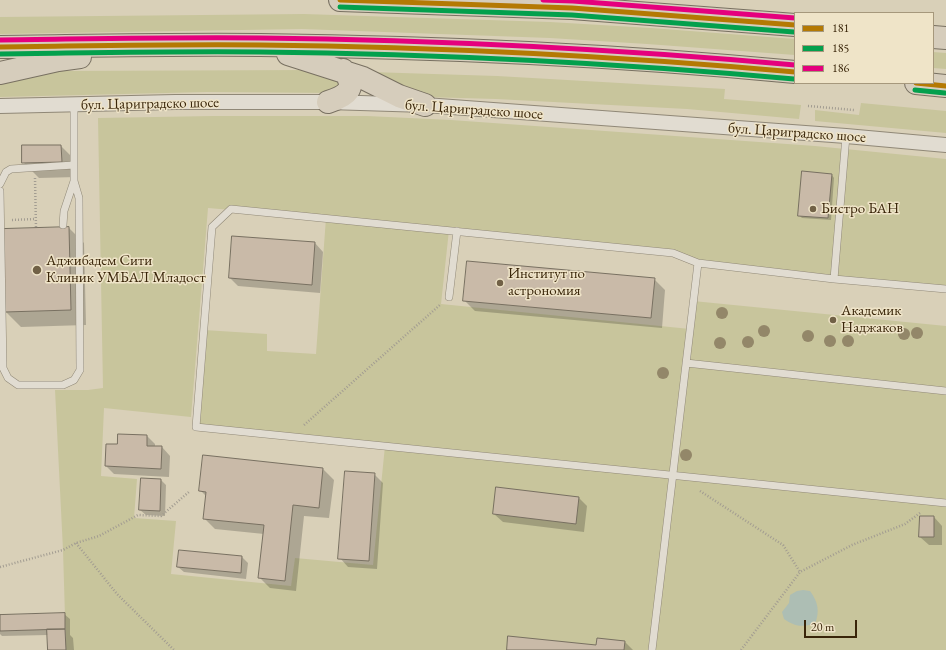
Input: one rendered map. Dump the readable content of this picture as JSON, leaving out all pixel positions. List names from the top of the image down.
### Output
{
  "streets": {
    "street": ["бул. Цариградско шосе"]
  },
  "places": [
    "Бистро БАН",
    "Аджибадем Сити Клиник УМБАЛ Младост",
    "Институт по астрономия",
    "Академик Наджаков"
  ],
  "lines": ["transit line 181", "transit line 186", "transit line 185"],
  "legend": ["181", "185", "186"],
  "scale_bar": "20 m"
}
